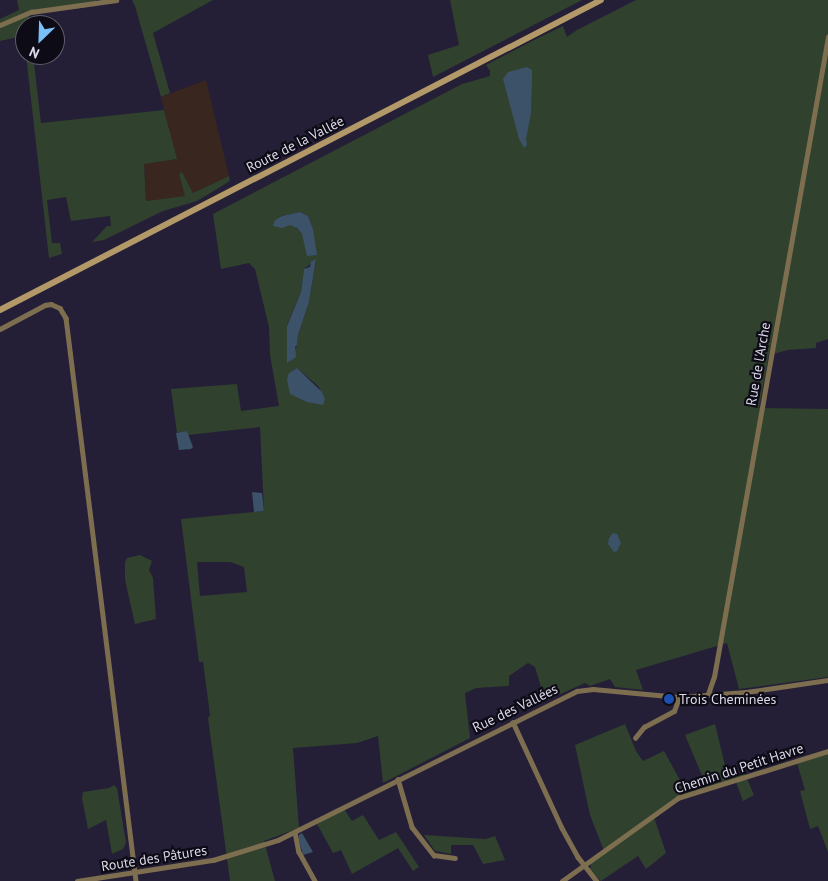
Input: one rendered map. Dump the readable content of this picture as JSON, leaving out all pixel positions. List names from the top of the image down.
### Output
{
  "streets": {
    "main road": ["Route de la Vallée"],
    "street": [
      "Rue de l'Arche",
      "Rue des Vallées",
      "Chemin du Petit Havre",
      "Route des Pâtures"
    ]
  },
  "crossings": [
    ["Rue de l'Arche", "Rue des Vallées"],
    ["Rue des Vallées", "Route des Pâtures"]
  ],
  "places": ["Trois Cheminées"],
  "north": "bottom left"
}
